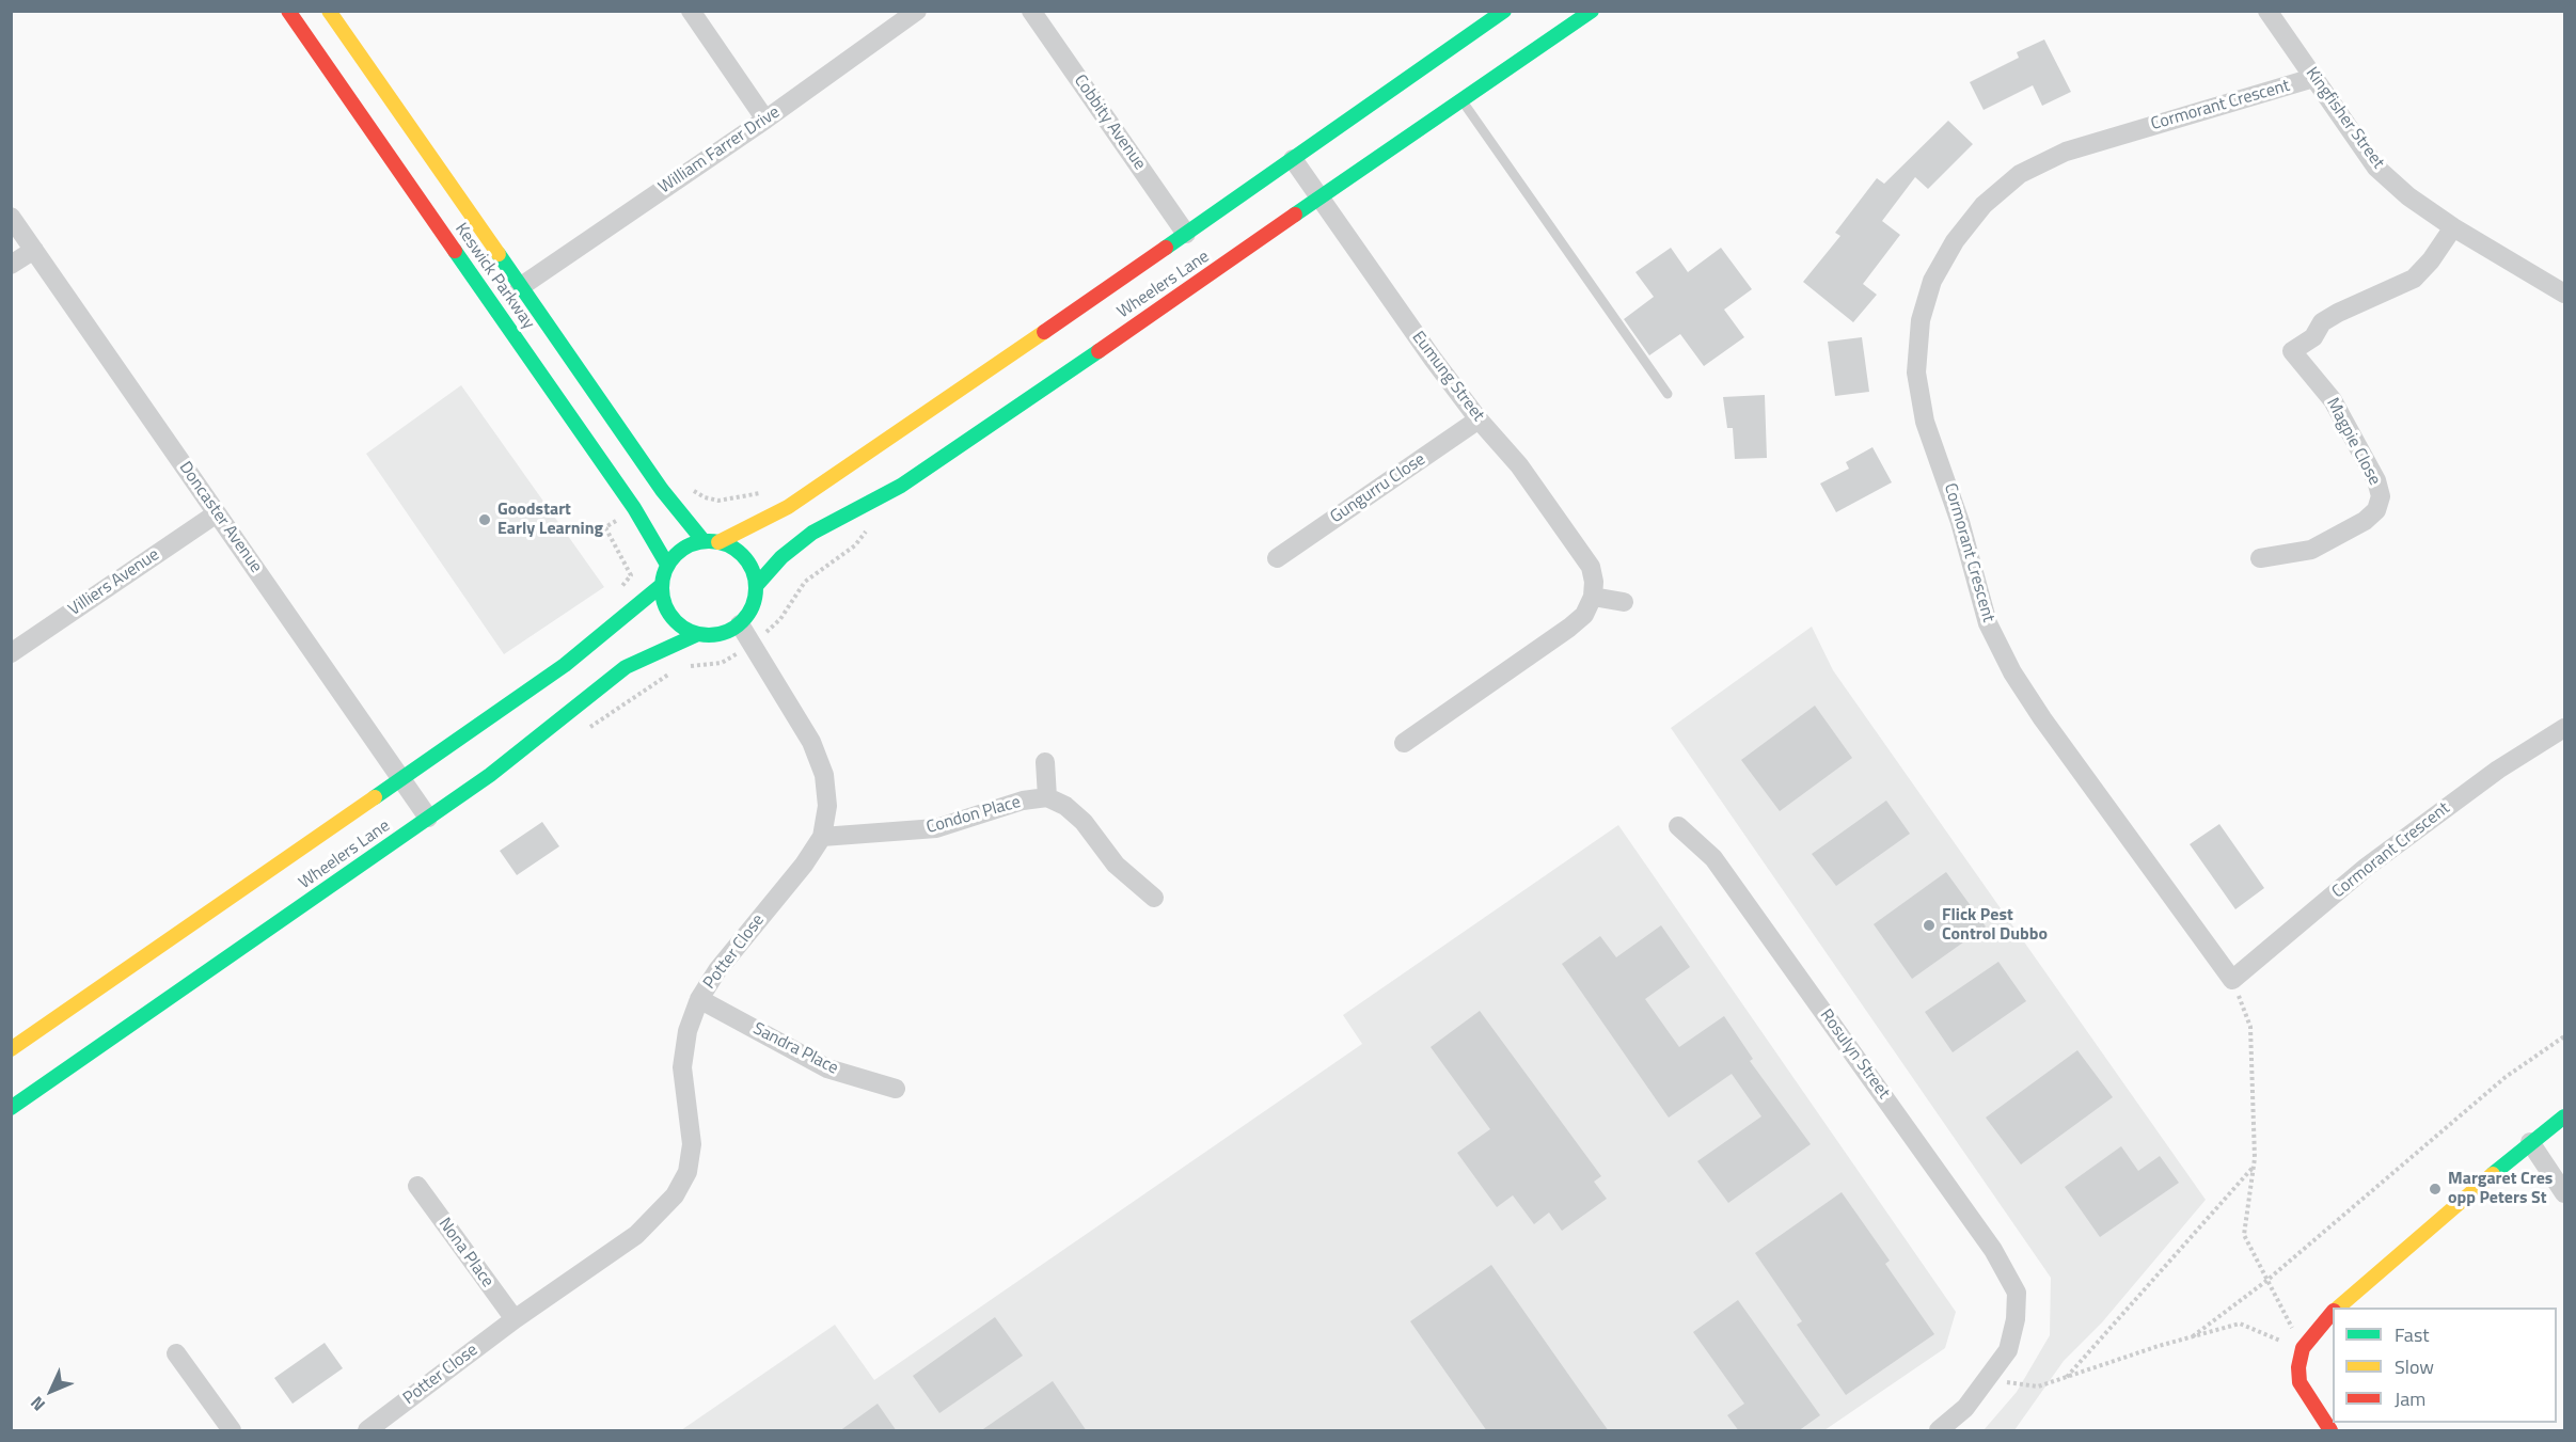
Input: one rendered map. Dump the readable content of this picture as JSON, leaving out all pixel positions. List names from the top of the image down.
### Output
{
  "streets": {
    "main road": ["Keswick Parkway", "Wheelers Lane"],
    "street": [
      "Cormorant Crescent",
      "Kingfisher Street",
      "Cobbity Avenue",
      "William Farrer Drive",
      "Eumung Street",
      "Magpie Close",
      "Gungurru Close",
      "Doncaster Avenue",
      "Villiers Avenue",
      "Condon Place",
      "Potter Close",
      "Sandra Place",
      "Rosulyn Street",
      "Nona Place"
    ]
  },
  "crossings": [
    ["Cormorant Crescent", "Kingfisher Street"],
    ["Kingfisher Street", "Magpie Close"],
    ["Cobbity Avenue", "Wheelers Lane"],
    ["William Farrer Drive", "Keswick Parkway"],
    ["Keswick Parkway", "Wheelers Lane"],
    ["Keswick Parkway", "Potter Close"],
    ["Wheelers Lane", "Eumung Street"],
    ["Wheelers Lane", "Doncaster Avenue"],
    ["Wheelers Lane", "Potter Close"],
    ["Eumung Street", "Gungurru Close"],
    ["Doncaster Avenue", "Villiers Avenue"],
    ["Condon Place", "Potter Close"],
    ["Potter Close", "Sandra Place"],
    ["Potter Close", "Nona Place"]
  ],
  "places": ["Goodstart Early Learning", "Flick Pest Control Dubbo", "Margaret Cres opp Peters St"],
  "legend": ["Fast", "Slow", "Jam"],
  "north": "bottom left"
}
